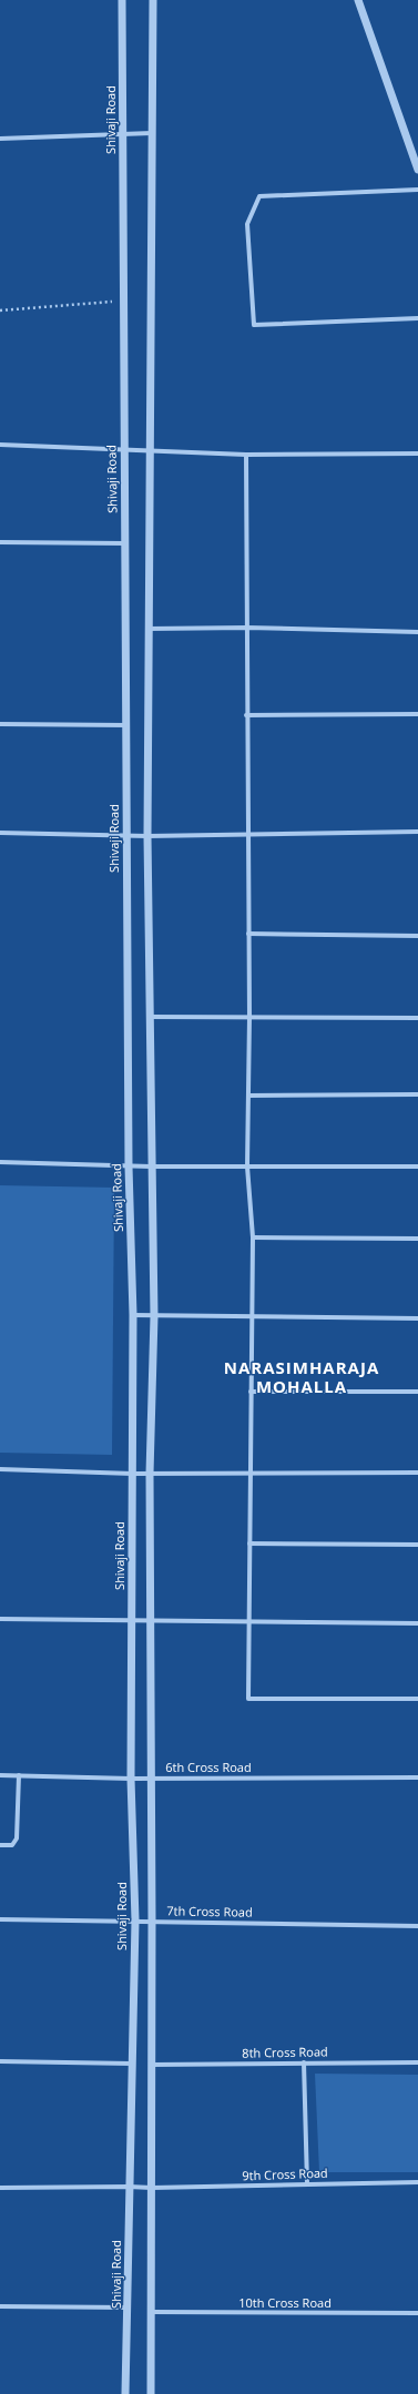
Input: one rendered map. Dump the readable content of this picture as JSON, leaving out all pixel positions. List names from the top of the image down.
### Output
{
  "streets": {
    "street": [
      "Shivaji Road",
      "6th Cross Road",
      "7th Cross Road",
      "8th Cross Road",
      "9th Cross Road",
      "10th Cross Road"
    ]
  },
  "crossings": [
    ["Shivaji Road", "6th Cross Road"],
    ["Shivaji Road", "7th Cross Road"],
    ["Shivaji Road", "9th Cross Road"]
  ],
  "districts": ["NARASIMHARAJA MOHALLA"]
}
